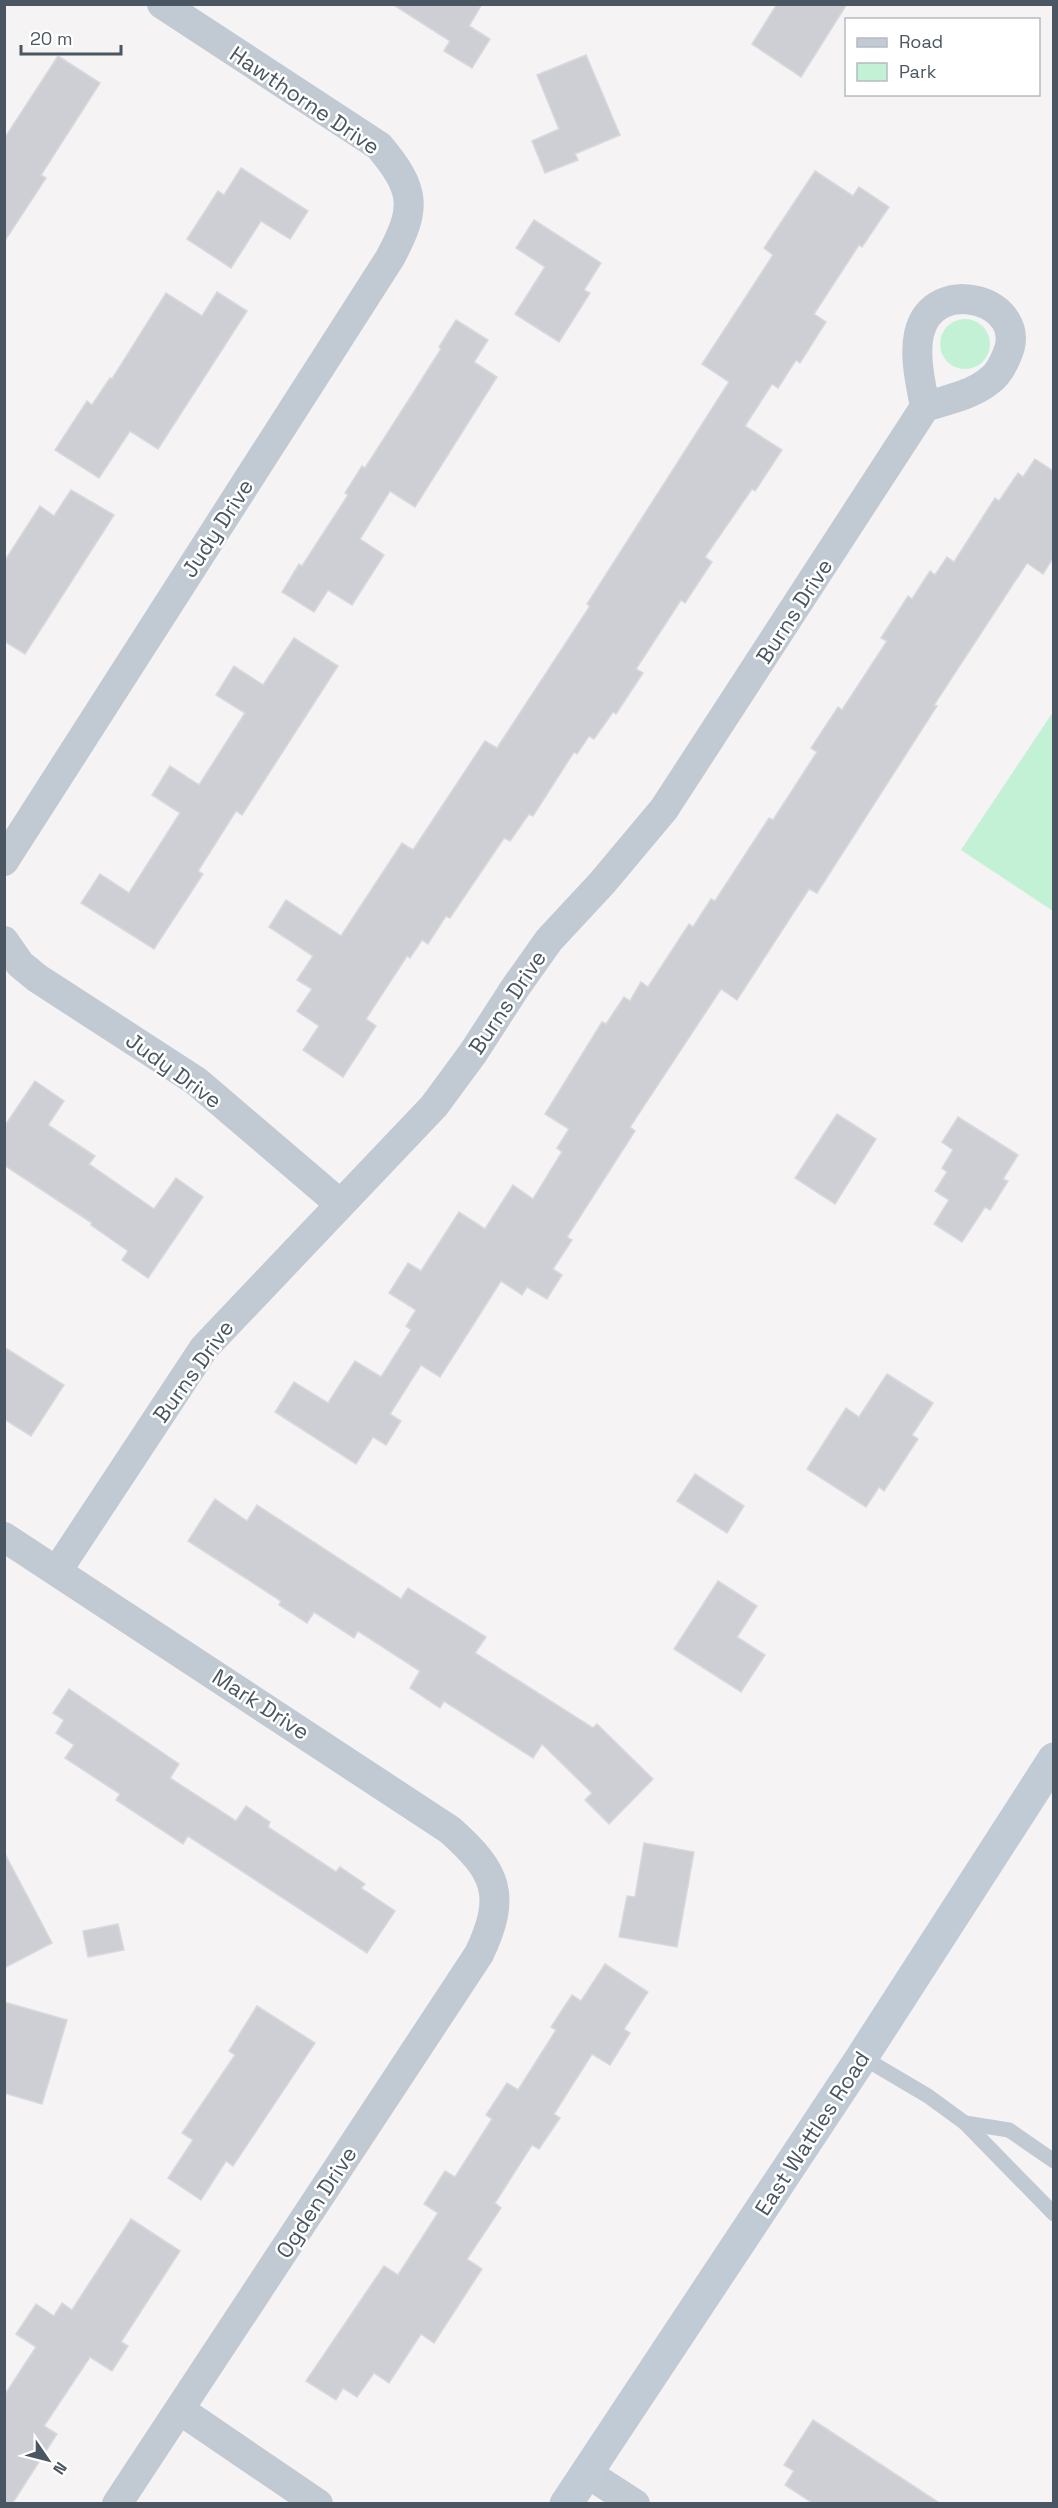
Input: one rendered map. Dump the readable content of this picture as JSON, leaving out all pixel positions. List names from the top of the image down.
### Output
{
  "streets": {
    "main road": ["East Wattles Road"],
    "street": [
      "Hawthorne Drive",
      "Judy Drive",
      "Burns Drive",
      "Mark Drive",
      "Ogden Drive"
    ]
  },
  "crossings": [
    ["Hawthorne Drive", "Judy Drive"],
    ["Judy Drive", "Burns Drive"],
    ["Burns Drive", "Mark Drive"],
    ["Mark Drive", "Ogden Drive"]
  ],
  "legend": ["Road", "Park"],
  "scale_bar": "20 m",
  "north": "bottom right"
}
